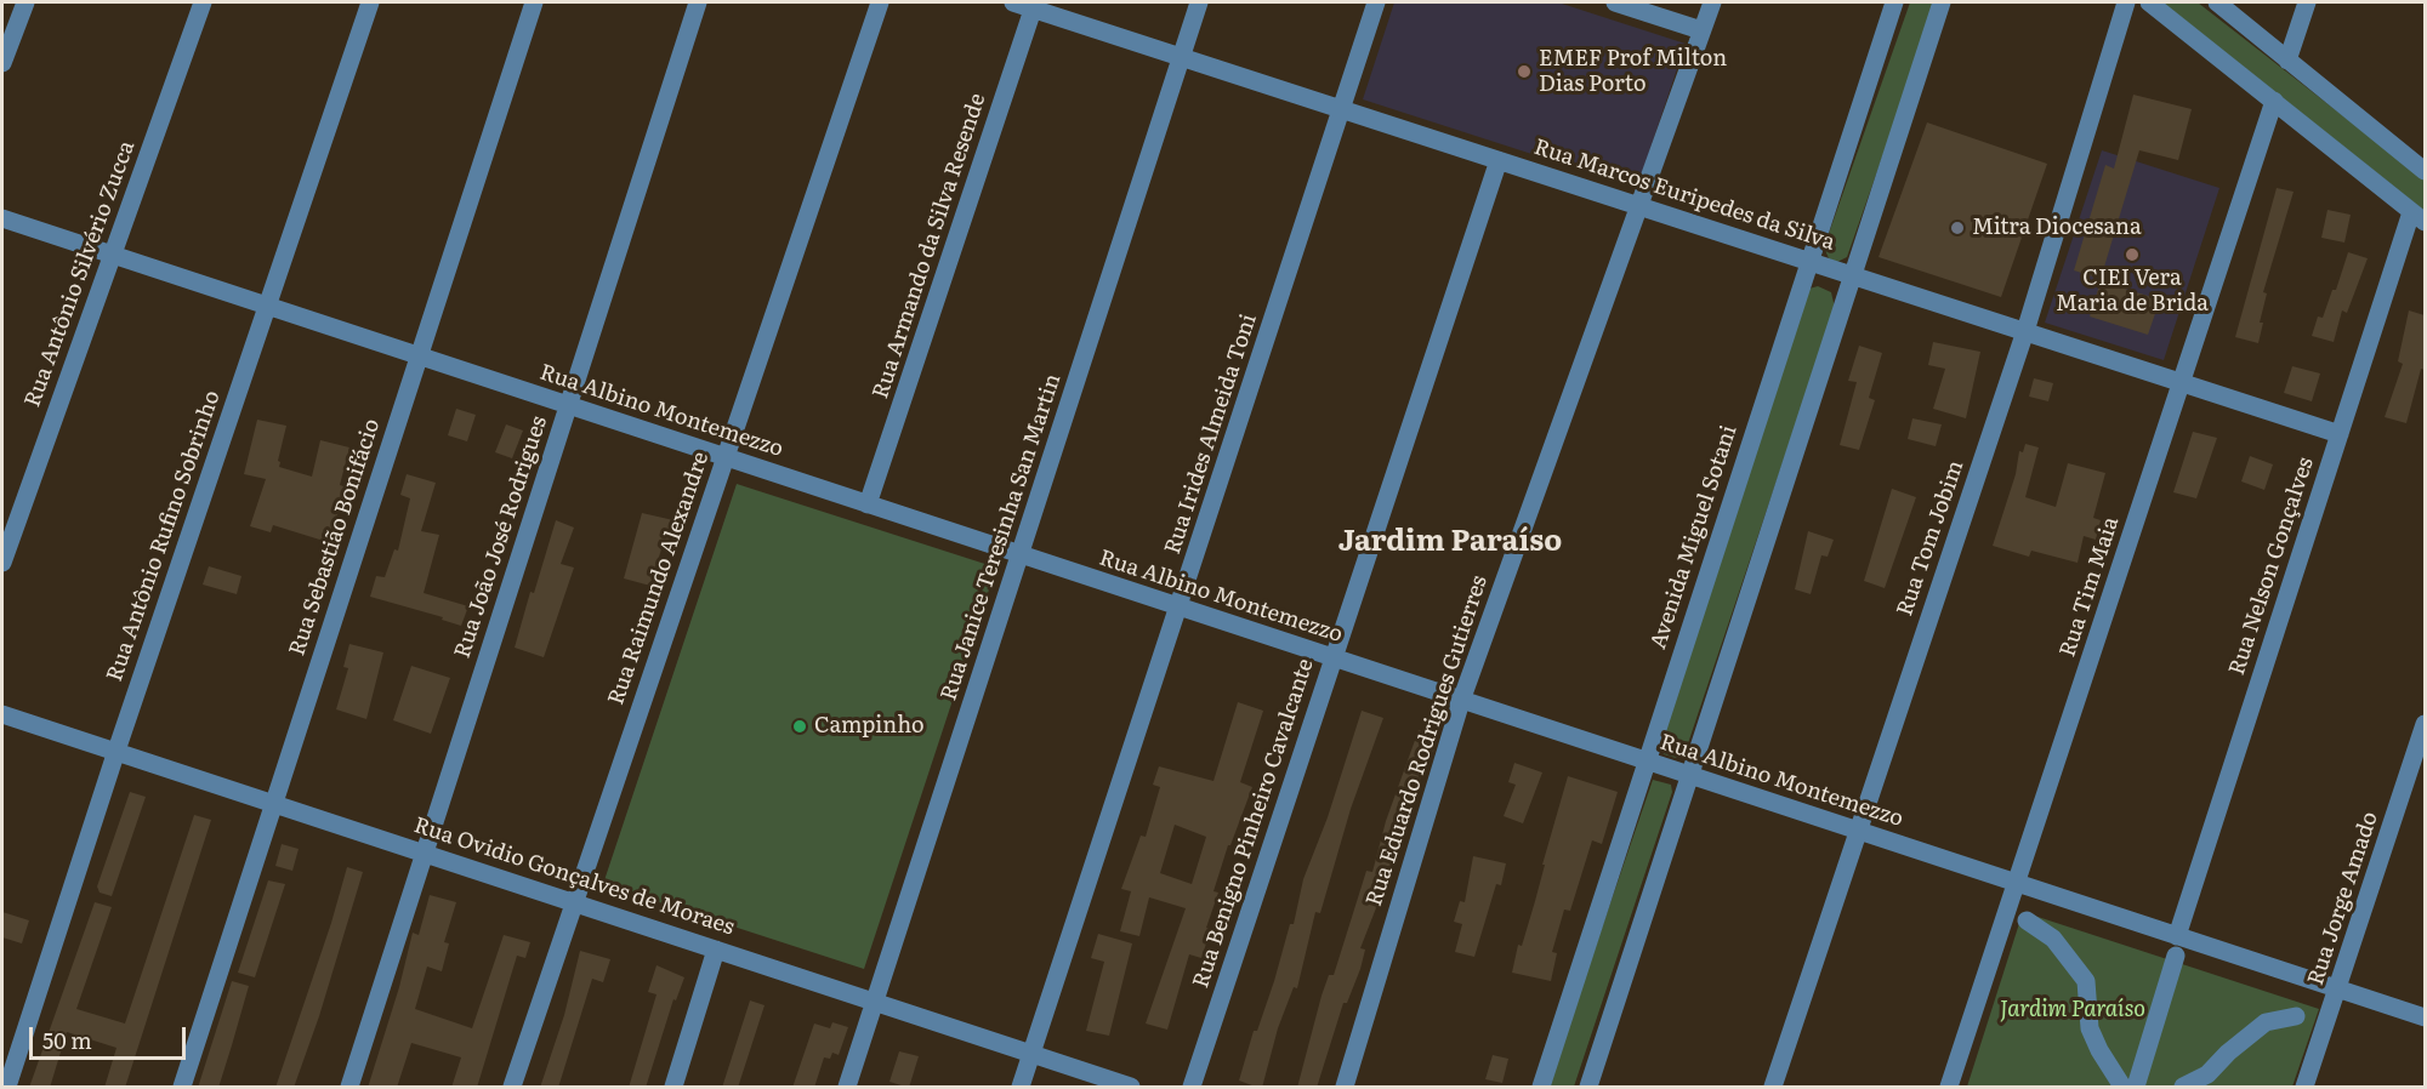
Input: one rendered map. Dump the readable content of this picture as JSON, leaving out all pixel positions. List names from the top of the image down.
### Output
{
  "streets": {
    "street": [
      "Rua Marcos Euripedes da Silva",
      "Rua Armando da Silva Resende",
      "Rua Antônio Silvério Zucca",
      "Rua Albino Montemezzo",
      "Rua Irides Almeida Toni",
      "Rua Antônio Rufino Sobrinho",
      "Rua Sebastião Bonifácio",
      "Rua João José Rodrigues",
      "Rua Janice Teresinha San Martin",
      "Avenida Miguel Sotani",
      "Rua Tom Jobim",
      "Rua Nelson Gonçalves",
      "Rua Raimundo Alexandre",
      "Rua Tim Maia",
      "Rua Eduardo Rodrigues Gutierres",
      "Rua Benigno Pinheiro Cavalcante",
      "Rua Ovidio Gonçalves de Moraes",
      "Rua Jorge Amado"
    ]
  },
  "crossings": [
    ["Rua Marcos Euripedes da Silva", "Rua Armando da Silva Resende"],
    ["Rua Marcos Euripedes da Silva", "Rua Irides Almeida Toni"],
    ["Rua Marcos Euripedes da Silva", "Rua Janice Teresinha San Martin"],
    ["Rua Marcos Euripedes da Silva", "Avenida Miguel Sotani"],
    ["Rua Marcos Euripedes da Silva", "Rua Tom Jobim"],
    ["Rua Marcos Euripedes da Silva", "Rua Nelson Gonçalves"],
    ["Rua Marcos Euripedes da Silva", "Rua Tim Maia"],
    ["Rua Marcos Euripedes da Silva", "Rua Eduardo Rodrigues Gutierres"],
    ["Rua Marcos Euripedes da Silva", "Rua Benigno Pinheiro Cavalcante"],
    ["Rua Armando da Silva Resende", "Rua Albino Montemezzo"],
    ["Rua Antônio Silvério Zucca", "Rua Albino Montemezzo"],
    ["Rua Albino Montemezzo", "Rua Irides Almeida Toni"],
    ["Rua Albino Montemezzo", "Rua Antônio Rufino Sobrinho"],
    ["Rua Albino Montemezzo", "Rua Sebastião Bonifácio"],
    ["Rua Albino Montemezzo", "Rua João José Rodrigues"],
    ["Rua Albino Montemezzo", "Rua Janice Teresinha San Martin"],
    ["Rua Albino Montemezzo", "Avenida Miguel Sotani"],
    ["Rua Albino Montemezzo", "Rua Tom Jobim"],
    ["Rua Albino Montemezzo", "Rua Nelson Gonçalves"],
    ["Rua Albino Montemezzo", "Rua Raimundo Alexandre"],
    ["Rua Albino Montemezzo", "Rua Tim Maia"],
    ["Rua Albino Montemezzo", "Rua Eduardo Rodrigues Gutierres"],
    ["Rua Albino Montemezzo", "Rua Benigno Pinheiro Cavalcante"],
    ["Rua Albino Montemezzo", "Rua Jorge Amado"],
    ["Rua Irides Almeida Toni", "Rua Ovidio Gonçalves de Moraes"],
    ["Rua Antônio Rufino Sobrinho", "Rua Ovidio Gonçalves de Moraes"],
    ["Rua Sebastião Bonifácio", "Rua Ovidio Gonçalves de Moraes"],
    ["Rua João José Rodrigues", "Rua Ovidio Gonçalves de Moraes"],
    ["Rua Janice Teresinha San Martin", "Rua Ovidio Gonçalves de Moraes"],
    ["Rua Raimundo Alexandre", "Rua Ovidio Gonçalves de Moraes"]
  ],
  "districts": ["Jardim Paraíso"],
  "parks": ["Jardim Paraíso"],
  "places": [
    "EMEF Prof Milton Dias Porto",
    "Mitra Diocesana",
    "CIEI Vera Maria de Brida",
    "Campinho"
  ],
  "scale_bar": "50 m"
}
